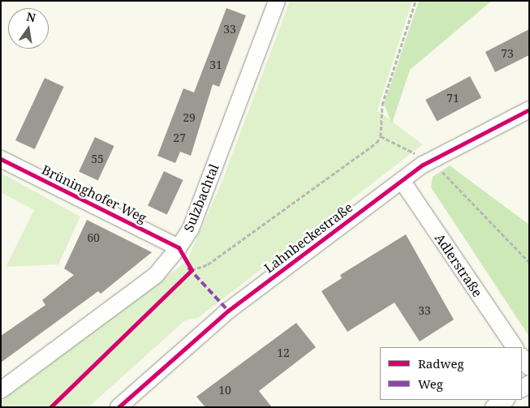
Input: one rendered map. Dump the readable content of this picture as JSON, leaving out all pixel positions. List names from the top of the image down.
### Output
{
  "streets": {
    "street": [
      "Brüninghofer Weg",
      "Sulzbachtal",
      "Lahnbeckestraße",
      "Adlerstraße"
    ]
  },
  "crossings": [
    ["Brüninghofer Weg", "Sulzbachtal"],
    ["Lahnbeckestraße", "Adlerstraße"]
  ],
  "house_numbers": [
    "33",
    "73",
    "31",
    "71",
    "29",
    "27",
    "55",
    "60",
    "33",
    "12",
    "10"
  ],
  "legend": ["Radweg", "Weg"],
  "north": "top"
}
